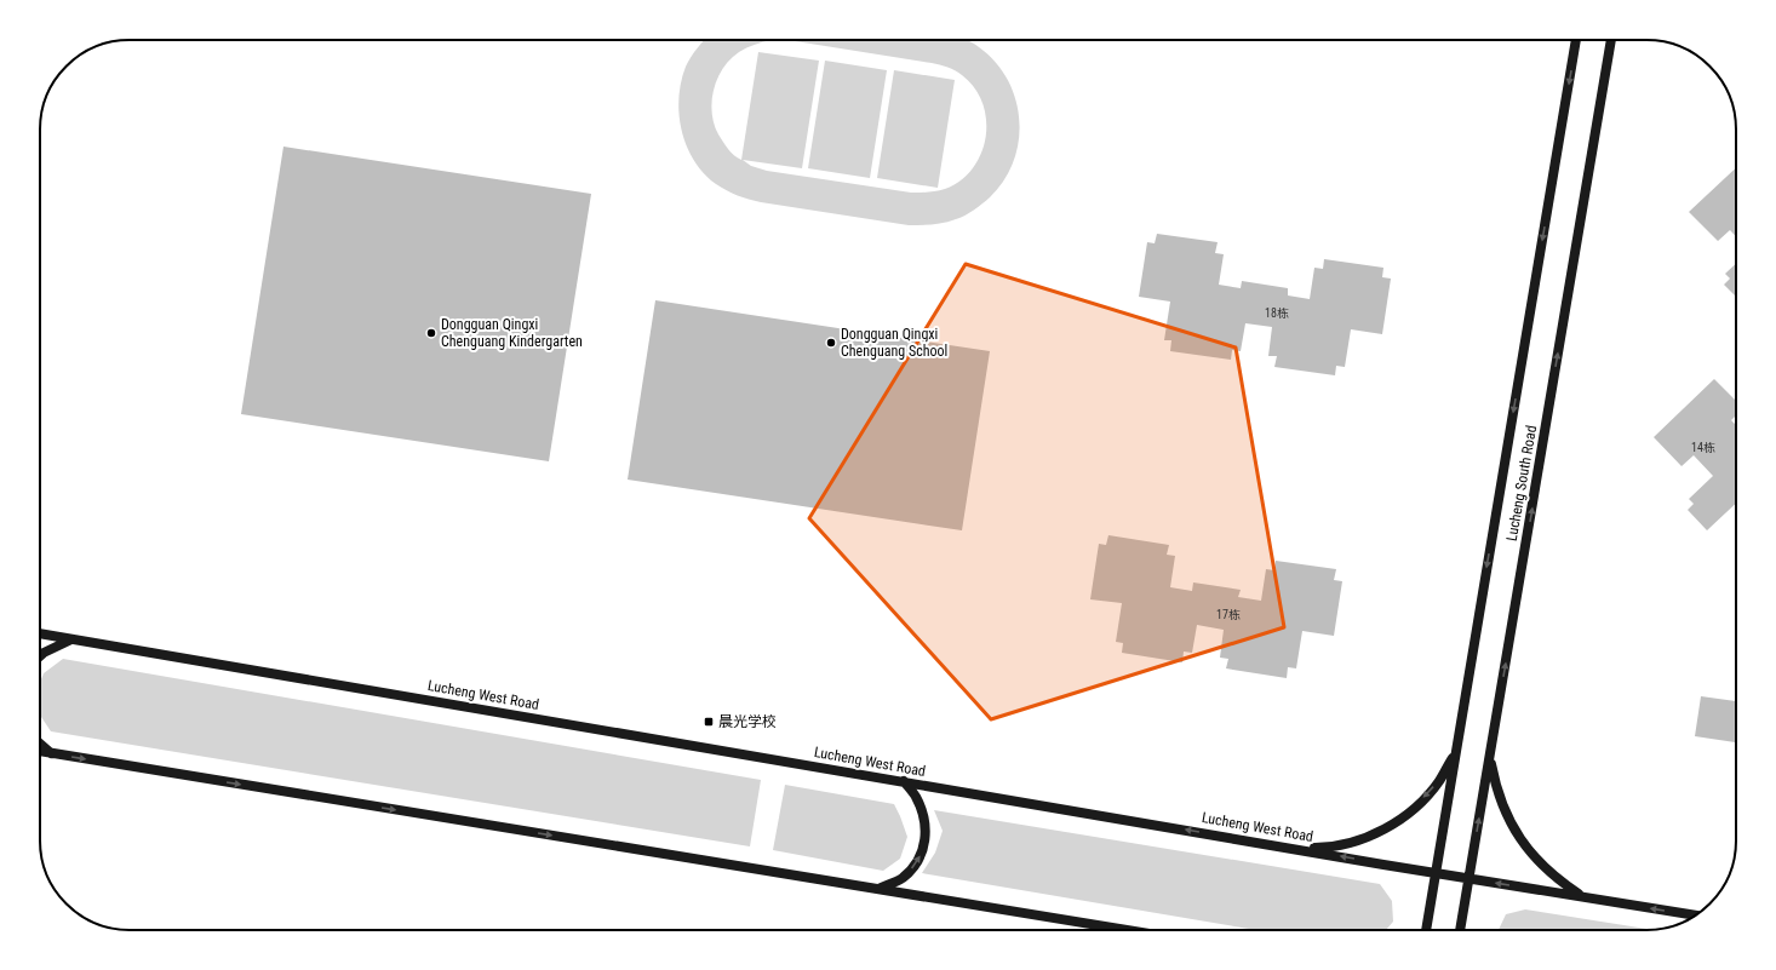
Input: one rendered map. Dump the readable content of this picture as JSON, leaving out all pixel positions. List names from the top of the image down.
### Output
{
  "streets": {
    "street": ["Lucheng South Road", "Lucheng West Road"]
  },
  "crossings": [
    ["Lucheng South Road", "Lucheng West Road"]
  ],
  "one_way": ["Lucheng West Road"],
  "places": {
    "other": ["Dongguan Qingxi Chenguang Kindergarten", "Dongguan Qingxi Chenguang School"],
    "transit": ["晨光学校"]
  },
  "house_numbers": ["18栋", "14栋", "17栋"]
}
